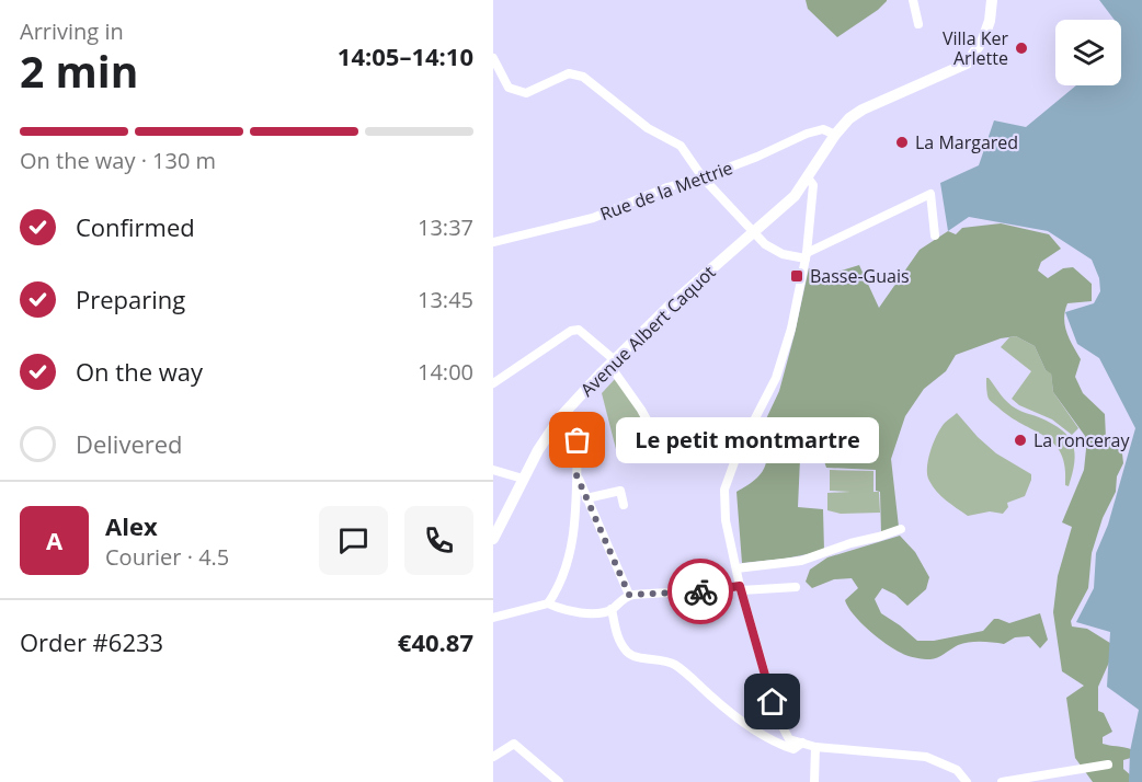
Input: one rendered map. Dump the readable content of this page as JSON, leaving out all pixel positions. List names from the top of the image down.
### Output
{
  "streets": {
    "main road": ["Avenue Albert Caquot"],
    "street": ["Rue de la Mettrie"]
  },
  "crossings": [
    ["Rue de la Mettrie", "Avenue Albert Caquot"]
  ],
  "places": {
    "other": [
      "Villa Ker Arlette",
      "La Margared",
      "Le petit montmartre",
      "La ronceray"
    ],
    "transit": ["Basse-Guais"]
  },
  "page": {
    "heading": ["2 min", "Arriving in", "14:05–14:10"],
    "panel": [
      "Alex",
      "Courier · 4.5",
      "Order #6233",
      "€40.87"
    ],
    "bar": "On the way · 130 m",
    "list": [
      ["Confirmed", "13:37"],
      ["Preparing", "13:45"],
      ["On the way", "14:00"],
      "Delivered"
    ],
    "bubble": "Le petit montmartre",
    "round": "A"
  }
}
